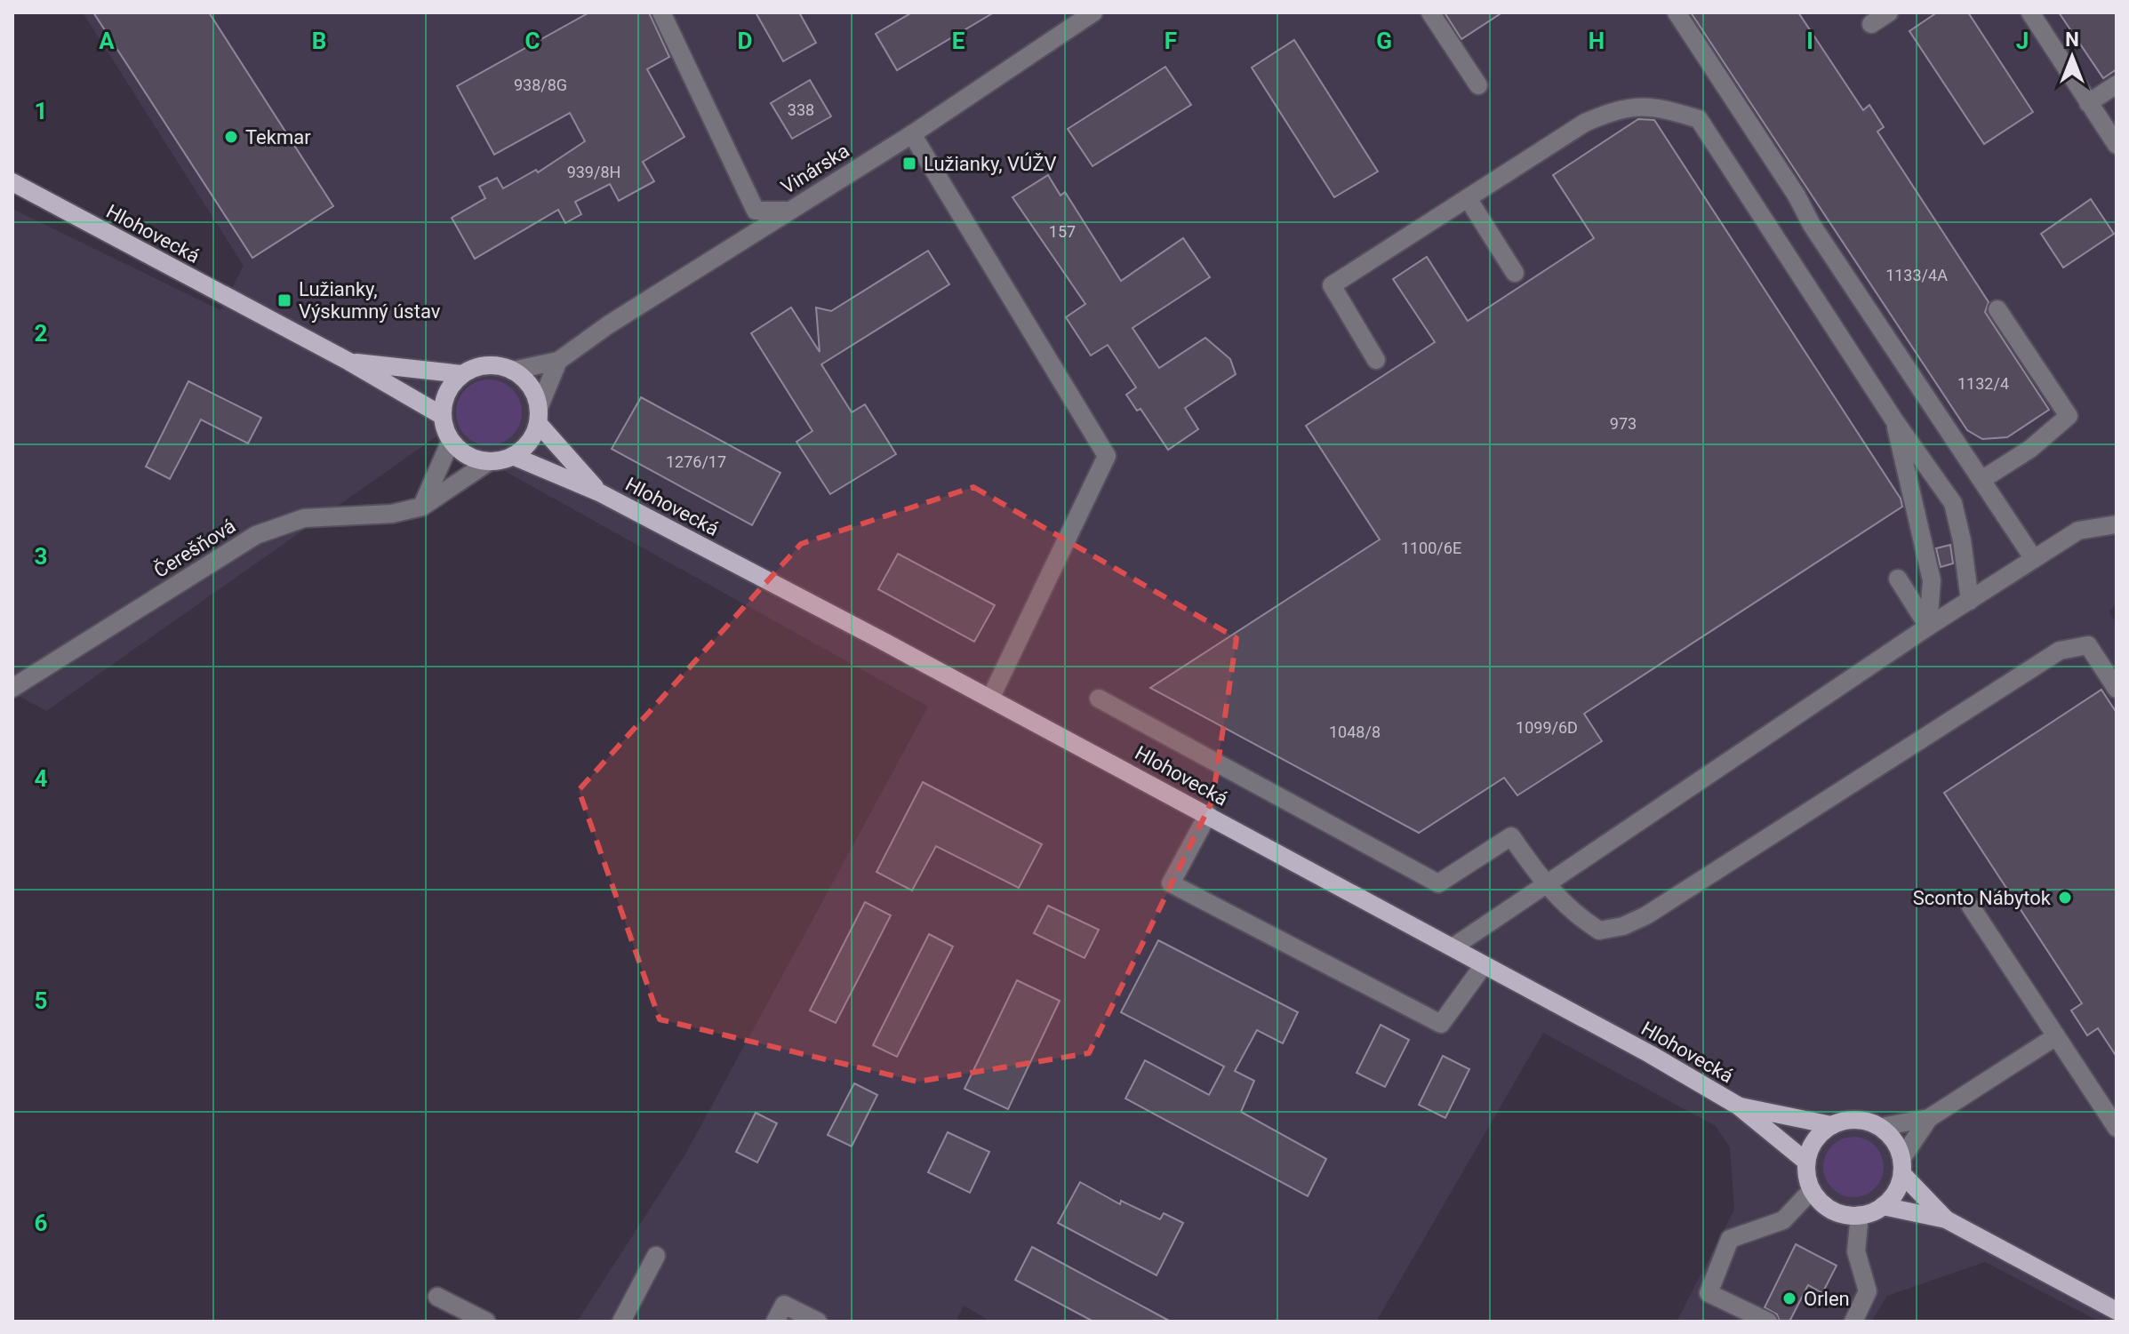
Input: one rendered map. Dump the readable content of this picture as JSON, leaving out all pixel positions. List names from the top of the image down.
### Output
{
  "streets": {
    "main road": ["Hlohovecká"],
    "street": ["Vinárska", "Čerešňová"]
  },
  "crossings": [
    ["Vinárska", "Hlohovecká"],
    ["Vinárska", "Čerešňová"],
    ["Hlohovecká", "Čerešňová"]
  ],
  "places": {
    "other": ["Tekmar", "Sconto Nábytok", "Orlen"],
    "transit": ["Lužianky, VÚŽV", "Lužianky, Výskumný ústav"]
  },
  "house_numbers": [
    "938/8G",
    "338",
    "939/8H",
    "157",
    "1133/4A",
    "1132/4",
    "973",
    "1276/17",
    "1100/6E",
    "1099/6D",
    "1048/8"
  ],
  "north": "top",
  "grid": {
    "columns": [
      "A",
      "B",
      "C",
      "D",
      "E",
      "F",
      "G",
      "H",
      "I",
      "J"
    ],
    "rows": [
      "1",
      "2",
      "3",
      "4",
      "5",
      "6"
    ]
  }
}
